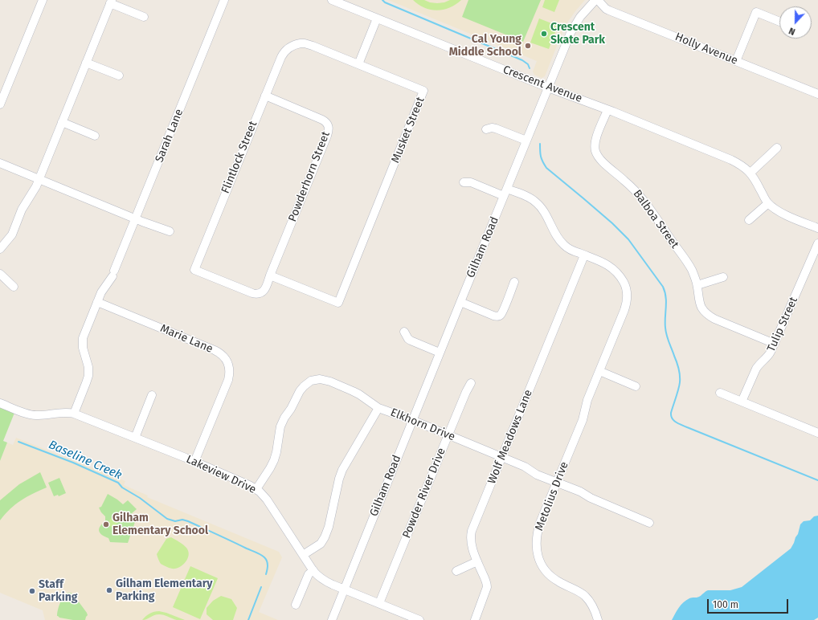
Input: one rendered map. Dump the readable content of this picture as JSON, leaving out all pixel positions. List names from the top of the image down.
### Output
{
  "streets": {
    "street": [
      "Holly Avenue",
      "Crescent Avenue",
      "Musket Street",
      "Sarah Lane",
      "Flintlock Street",
      "Powderhorn Street",
      "Balboa Street",
      "Gilham Road",
      "Tulip Street",
      "Marie Lane",
      "Elkhorn Drive",
      "Wolf Meadows Lane",
      "Lakeview Drive",
      "Powder River Drive",
      "Metolius Drive"
    ]
  },
  "crossings": [
    ["Holly Avenue", "Gilham Road"],
    ["Crescent Avenue", "Balboa Street"],
    ["Crescent Avenue", "Gilham Road"],
    ["Musket Street", "Flintlock Street"],
    ["Musket Street", "Powderhorn Street"],
    ["Sarah Lane", "Marie Lane"],
    ["Sarah Lane", "Lakeview Drive"],
    ["Flintlock Street", "Powderhorn Street"],
    ["Balboa Street", "Tulip Street"],
    ["Gilham Road", "Elkhorn Drive"],
    ["Gilham Road", "Lakeview Drive"],
    ["Gilham Road", "Metolius Drive"],
    ["Marie Lane", "Lakeview Drive"],
    ["Elkhorn Drive", "Wolf Meadows Lane"],
    ["Elkhorn Drive", "Lakeview Drive"],
    ["Elkhorn Drive", "Powder River Drive"],
    ["Elkhorn Drive", "Metolius Drive"],
    ["Wolf Meadows Lane", "Metolius Drive"],
    ["Lakeview Drive", "Powder River Drive"]
  ],
  "water": ["Baseline Creek"],
  "places": [
    "Crescent Skate Park",
    "Cal Young Middle School",
    "Gilham Elementary School",
    "Gilham Elementary Parking",
    "Staff Parking"
  ],
  "scale_bar": "100 m",
  "north": "bottom"
}
